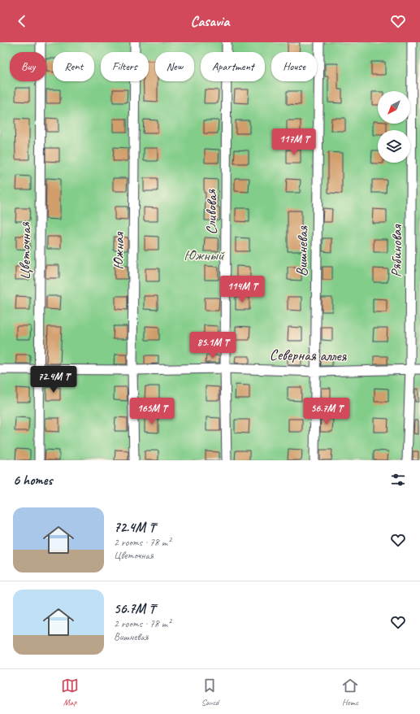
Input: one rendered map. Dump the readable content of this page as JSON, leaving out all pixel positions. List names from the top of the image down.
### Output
{
  "streets": {
    "street": [
      "Сливовая",
      "Цветочная",
      "Южная",
      "Вишневая",
      "Рябиновая",
      "Северная аллея"
    ]
  },
  "crossings": [
    ["Сливовая", "Северная аллея"],
    ["Цветочная", "Северная аллея"],
    ["Южная", "Северная аллея"],
    ["Вишневая", "Северная аллея"],
    ["Рябиновая", "Северная аллея"]
  ],
  "parks": ["Южный"],
  "north": "bottom left",
  "page": {
    "header": "Casavia",
    "chip": [
      "Buy",
      "Rent",
      "Filters",
      "New",
      "Apartment",
      "House"
    ],
    "price": [
      "117M ₸",
      "114M ₸",
      "85.1M ₸",
      "72.4M ₸",
      "165M ₸",
      "56.7M ₸"
    ],
    "heading": "6 homes",
    "list": [
      {
        "name": "72.4M ₸",
        "note": "2 rooms · 78 m² · Цветочная"
      },
      {
        "name": "56.7M ₸",
        "note": "2 rooms · 78 m² · Вишневая"
      }
    ],
    "tabs": ["Map", "Saved", "Home"]
  }
}
